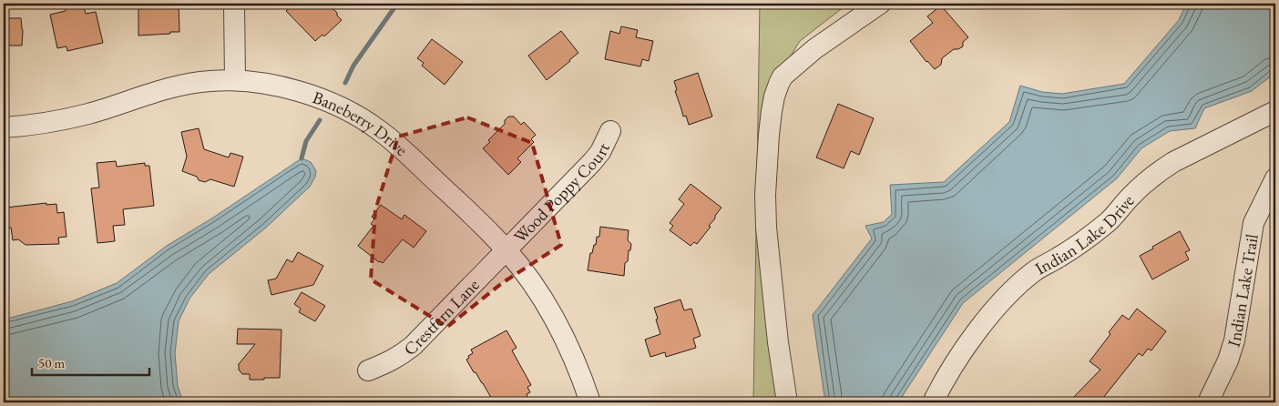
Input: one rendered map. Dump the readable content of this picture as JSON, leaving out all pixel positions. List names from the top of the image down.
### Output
{
  "streets": {
    "street": [
      "Baneberry Drive",
      "Wood Poppy Court",
      "Indian Lake Drive",
      "Indian Lake Trail",
      "Crestfern Lane"
    ]
  },
  "crossings": [
    ["Baneberry Drive", "Wood Poppy Court"],
    ["Baneberry Drive", "Crestfern Lane"],
    ["Wood Poppy Court", "Crestfern Lane"]
  ],
  "scale_bar": "50 m"
}
